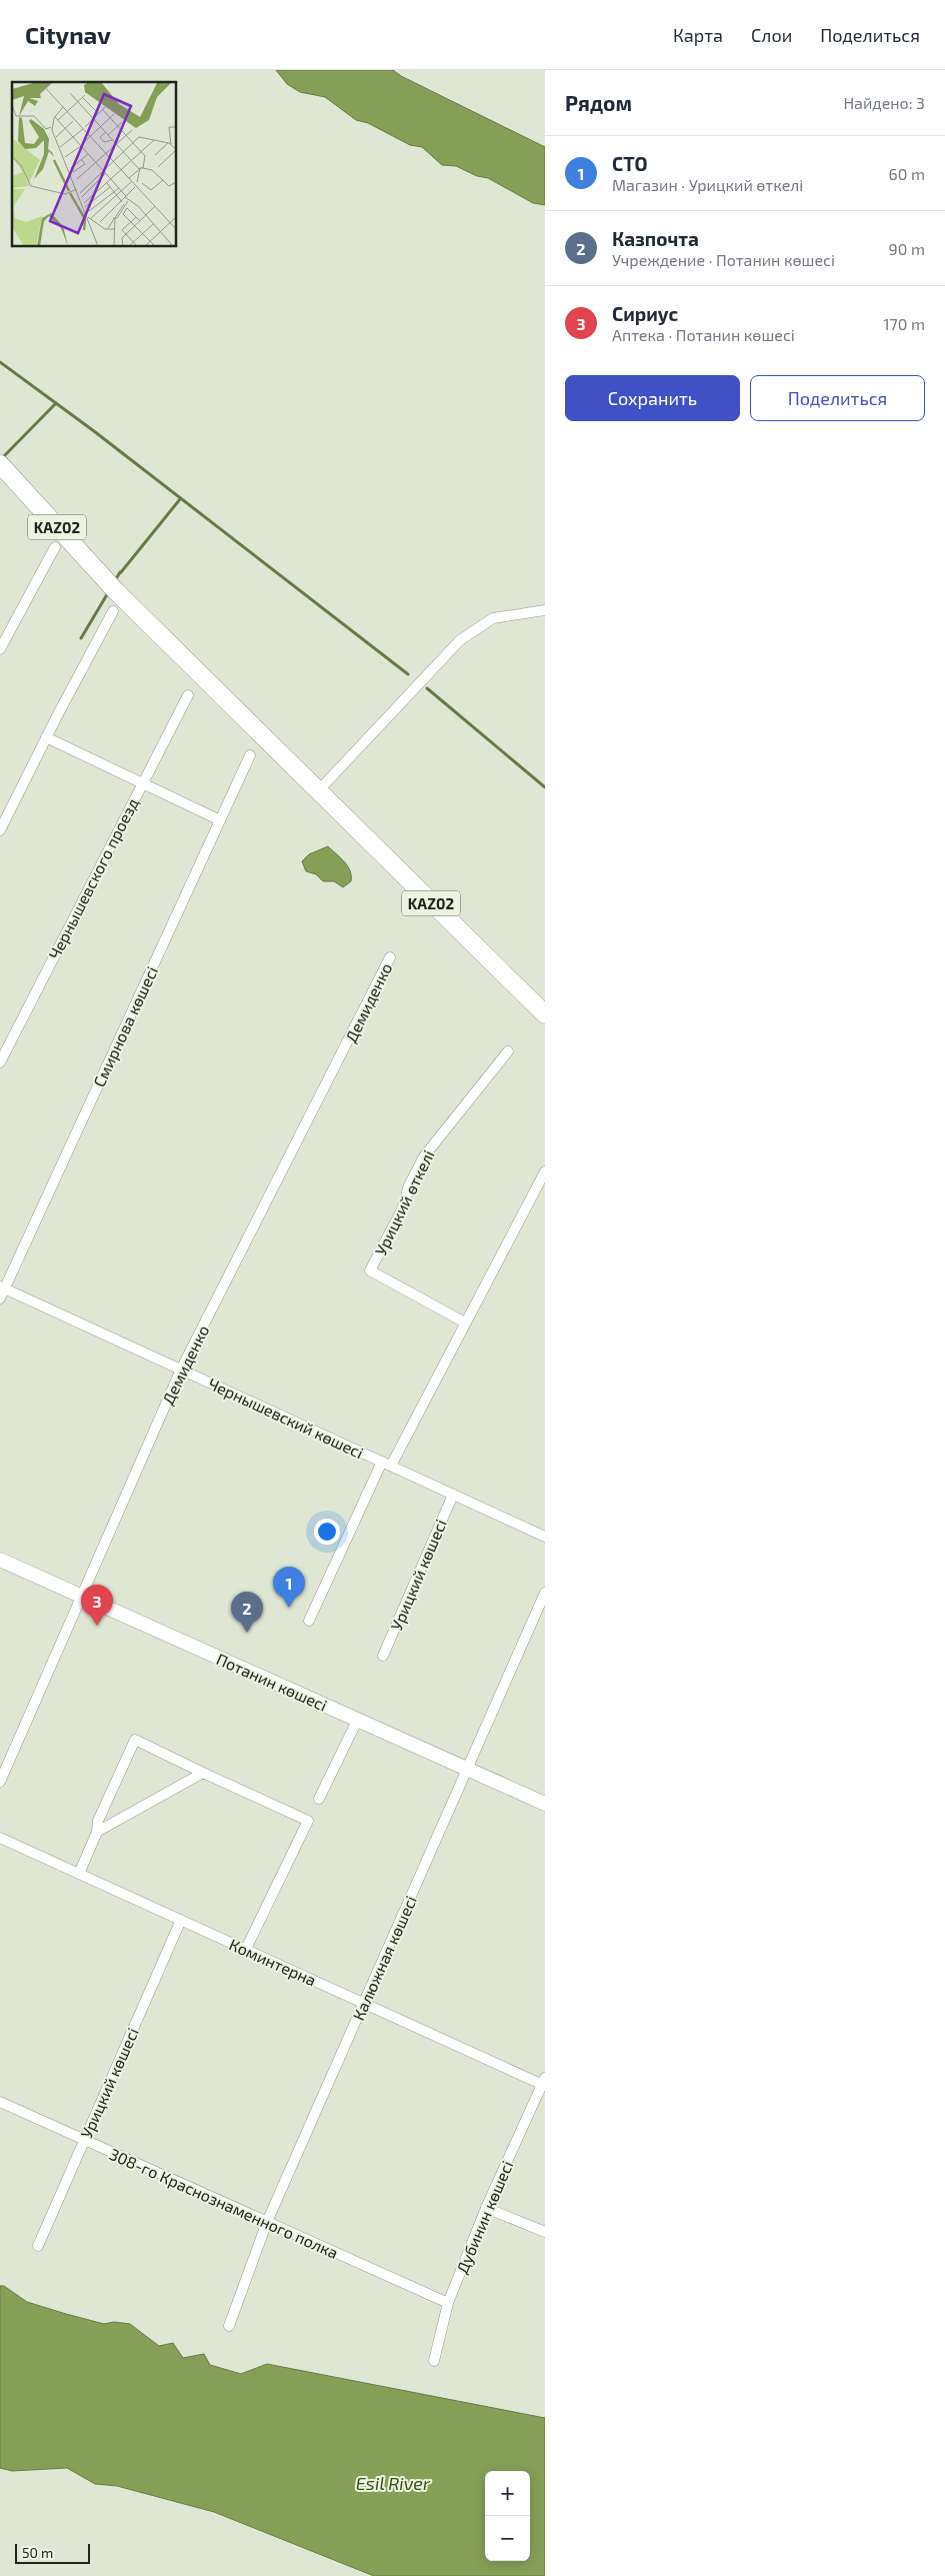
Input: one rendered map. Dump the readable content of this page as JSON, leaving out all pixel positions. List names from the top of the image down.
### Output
{
  "streets": {
    "highway": ["KAZ02"],
    "main road": ["Потанин көшесі"],
    "street": [
      "Чернышевского проезд",
      "Демиденко",
      "Смирнова көшесі",
      "Урицкий өткелі",
      "Чернышевский көшесі",
      "Урицкий көшесі",
      "Калюжная көшесі",
      "Коминтерна",
      "308-го Краснознаменного полка",
      "Дубинин көшесі"
    ]
  },
  "crossings": [
    ["Демиденко", "Чернышевский көшесі"],
    ["Демиденко", "Потанин көшесі"],
    ["Смирнова көшесі", "Чернышевский көшесі"],
    ["Чернышевский көшесі", "Урицкий көшесі"],
    ["Урицкий көшесі", "Коминтерна"],
    ["Урицкий көшесі", "308-го Краснознаменного полка"],
    ["Потанин көшесі", "Калюжная көшесі"],
    ["Калюжная көшесі", "Коминтерна"],
    ["Калюжная көшесі", "308-го Краснознаменного полка"],
    ["Коминтерна", "Дубинин көшесі"],
    ["308-го Краснознаменного полка", "Дубинин көшесі"]
  ],
  "water": ["Esil River"],
  "scale_bar": "50 m",
  "page": {
    "header": "Citynav",
    "nav": ["Карта", "Слои", "Поделиться"],
    "heading": ["Рядом", "Найдено: 3"],
    "list": [
      {
        "mark": "1",
        "name": "СТО",
        "note": "Магазин · Урицкий өткелі",
        "value": "60 m"
      },
      {
        "mark": "2",
        "name": "Казпочта",
        "note": "Учреждение · Потанин көшесі",
        "value": "90 m"
      },
      {
        "mark": "3",
        "name": "Сириус",
        "note": "Аптека · Потанин көшесі",
        "value": "170 m"
      }
    ],
    "buttons": ["Сохранить", "Поделиться"],
    "pins": ["1", "3", "2"],
    "map_buttons": ["+", "−"],
    "scale": "50 m"
  }
}
